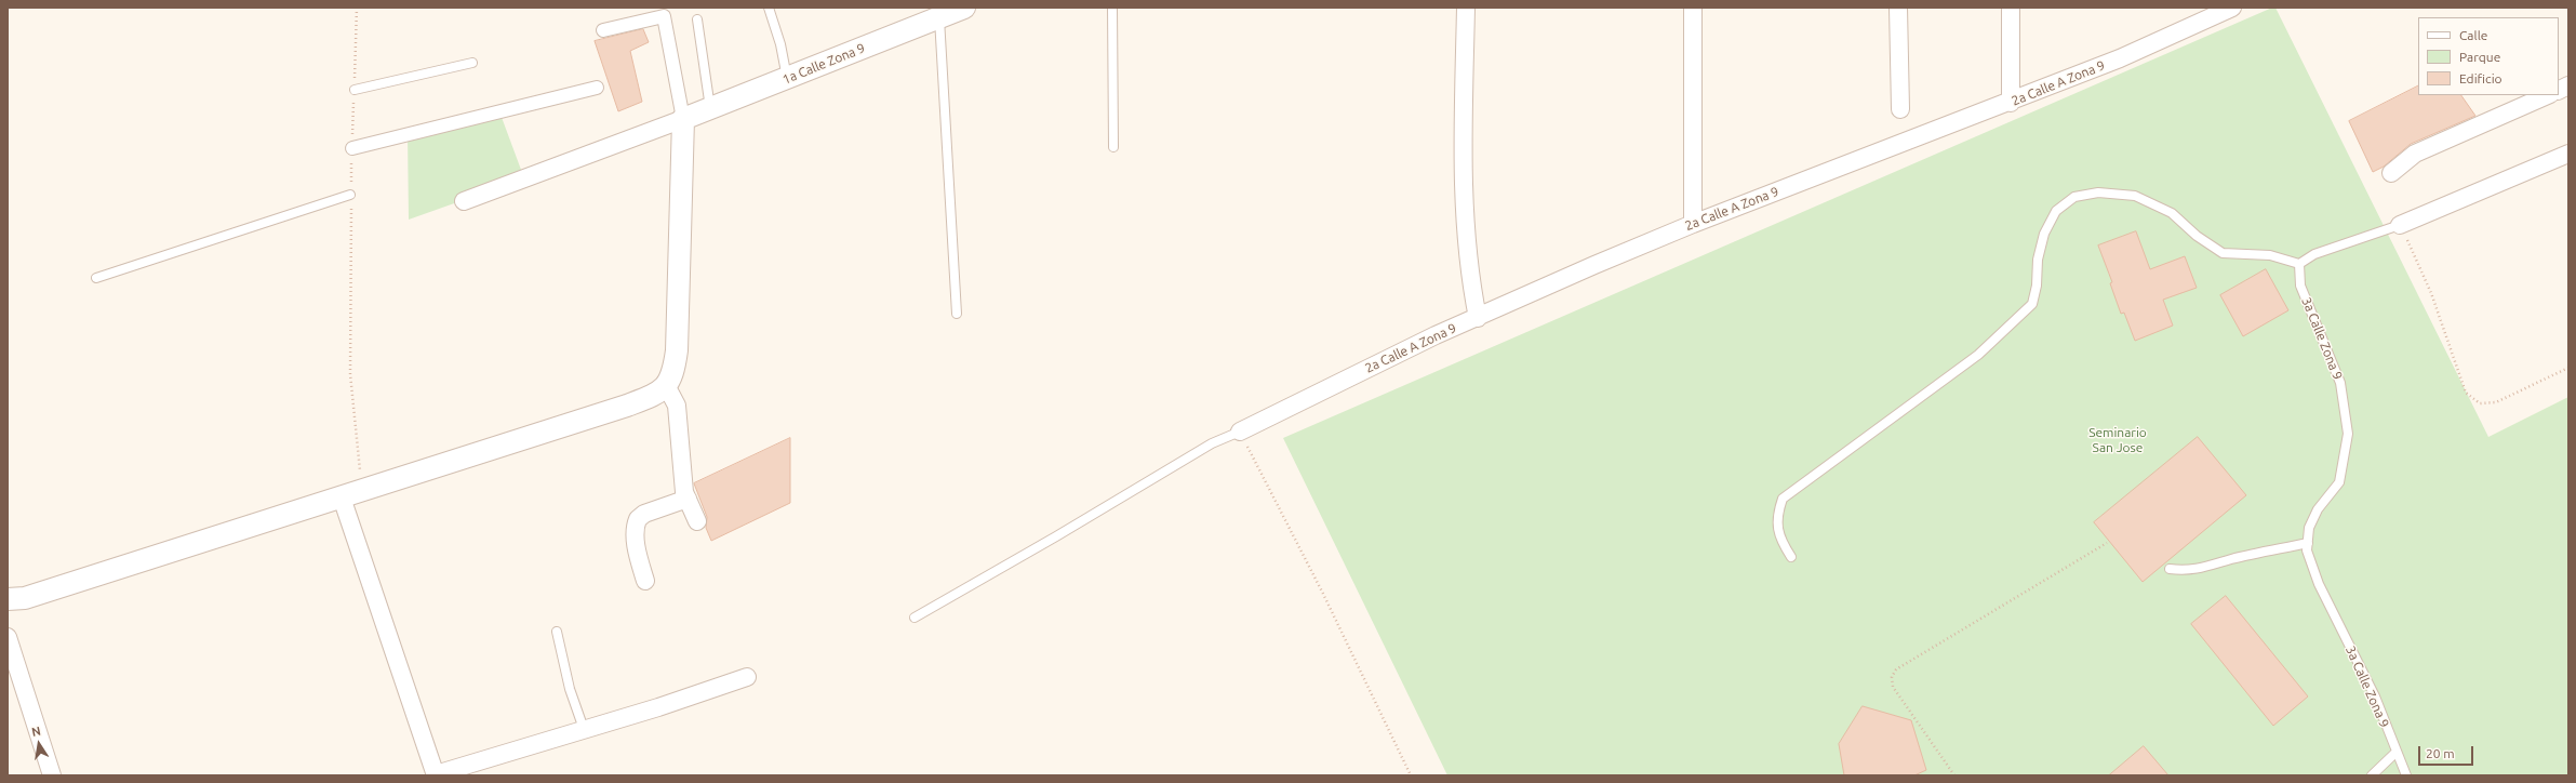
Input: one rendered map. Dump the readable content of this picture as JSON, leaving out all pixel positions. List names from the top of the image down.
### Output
{
  "streets": {
    "street": ["1a Calle Zona 9", "2a Calle A Zona 9"],
    "lane": ["3a Calle Zona 9"]
  },
  "parks": ["Seminario San Jose"],
  "legend": ["Calle", "Parque", "Edificio"],
  "scale_bar": "20 m",
  "north": "top"
}
